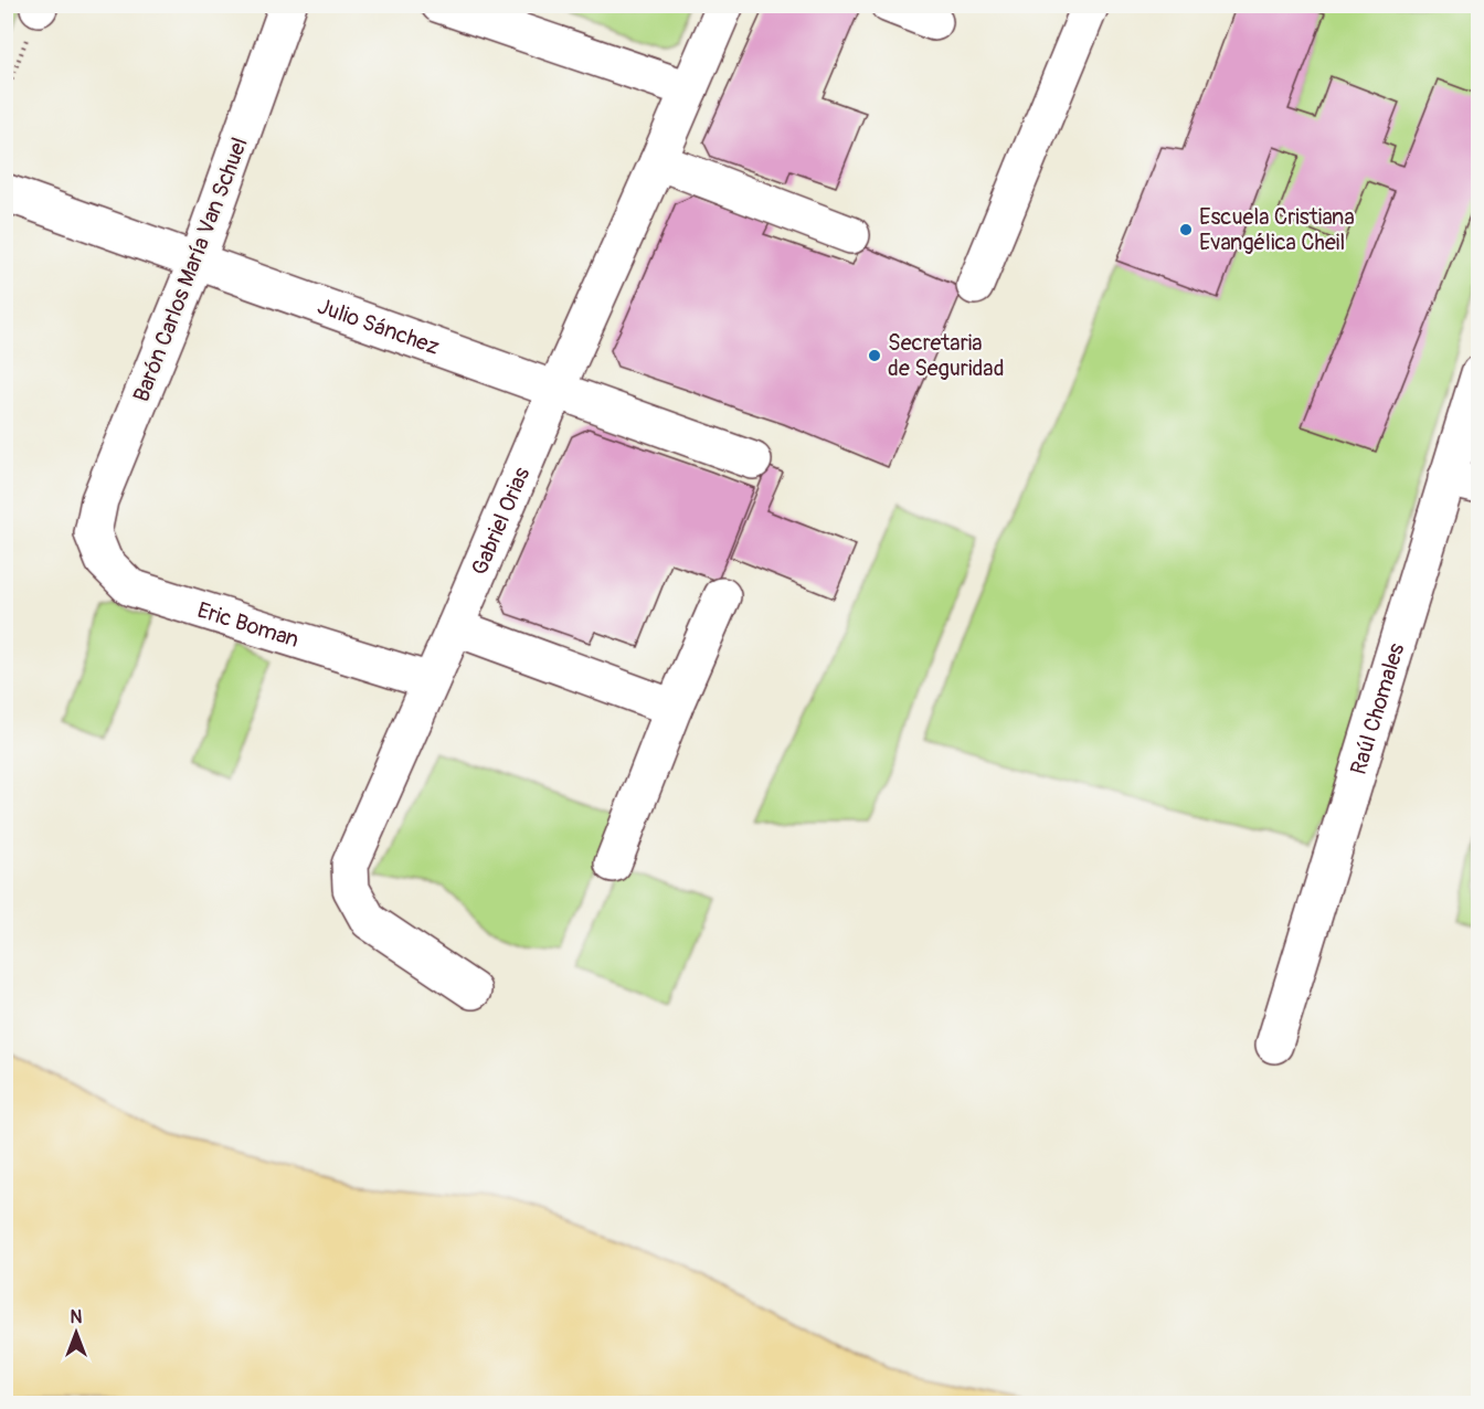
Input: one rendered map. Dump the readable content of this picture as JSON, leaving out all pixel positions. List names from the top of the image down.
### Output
{
  "streets": {
    "street": [
      "Barón Carlos María Van Schuel",
      "Julio Sánchez",
      "Gabriel Orias",
      "Eric Boman",
      "Raúl Chomales"
    ]
  },
  "crossings": [
    ["Barón Carlos María Van Schuel", "Julio Sánchez"],
    ["Barón Carlos María Van Schuel", "Eric Boman"],
    ["Julio Sánchez", "Gabriel Orias"],
    ["Gabriel Orias", "Eric Boman"]
  ],
  "places": ["Escuela Cristiana Evangélica Cheil", "Secretaria de Seguridad"],
  "north": "top"
}
